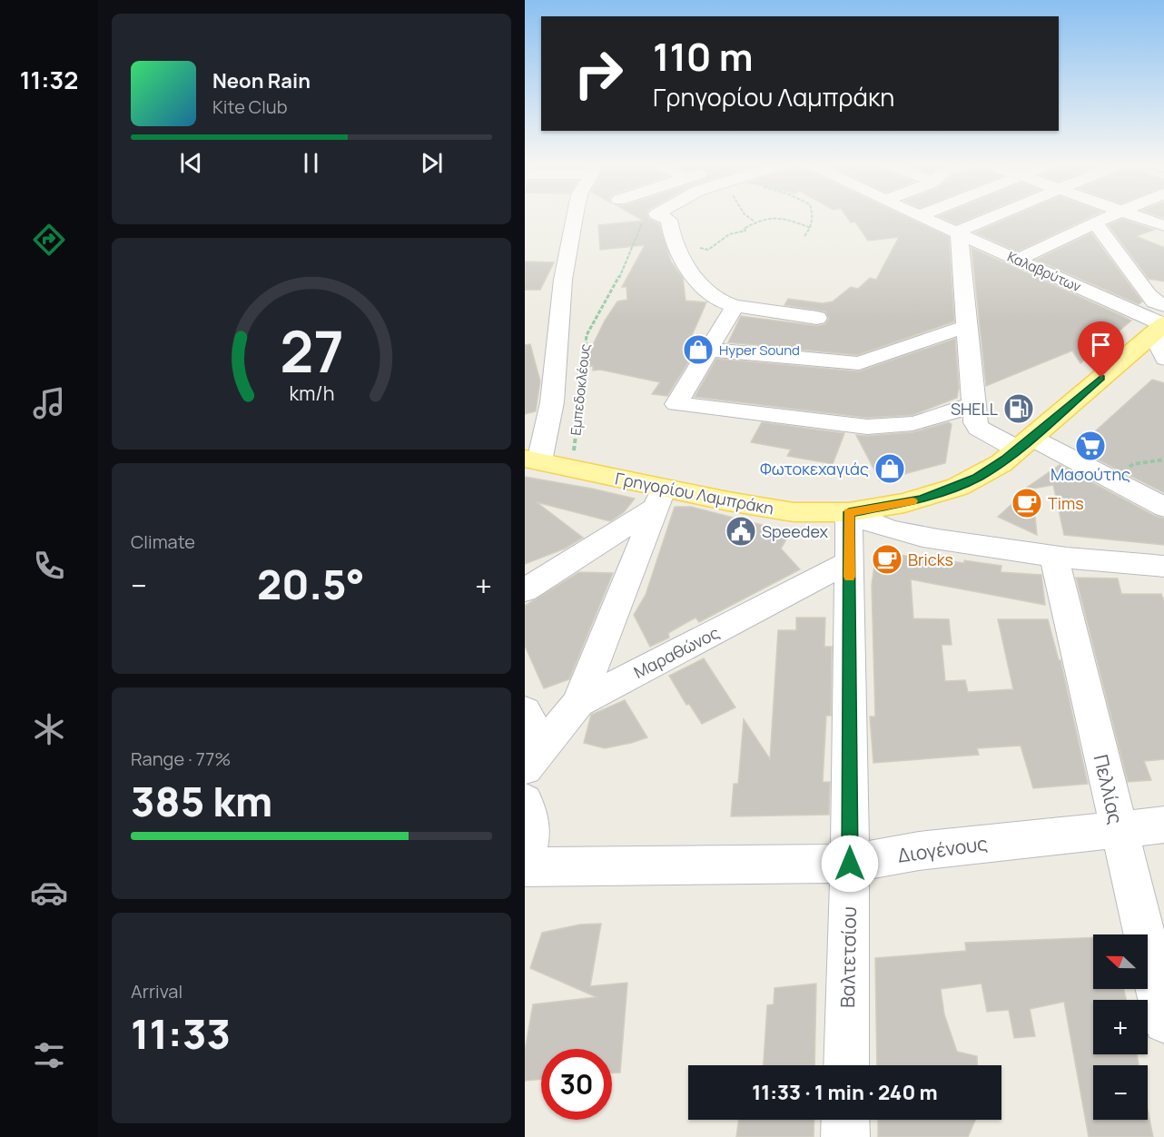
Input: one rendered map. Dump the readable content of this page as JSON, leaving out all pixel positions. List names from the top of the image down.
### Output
{
  "streets": {
    "main road": ["Γρηγορίου Λαμπράκη"],
    "street": [
      "Καλαβρύτων",
      "Μαραθώνος",
      "Πελλίας",
      "Διογένους",
      "Βαλτετσίου"
    ],
    "path": ["Εμπεδοκλέους"]
  },
  "crossings": [
    ["Καλαβρύτων", "Γρηγορίου Λαμπράκη"],
    ["Εμπεδοκλέους", "Γρηγορίου Λαμπράκη"],
    ["Γρηγορίου Λαμπράκη", "Βαλτετσίου"],
    ["Μαραθώνος", "Βαλτετσίου"],
    ["Πελλίας", "Διογένους"],
    ["Διογένους", "Βαλτετσίου"]
  ],
  "places": {
    "shop": ["Hyper Sound", "Φωτοκεχαγιάς"],
    "fuel station": ["SHELL"],
    "supermarket": ["Μασούτης"],
    "cafe": ["Tims", "Bricks"],
    "public building": ["Speedex"]
  },
  "north": "left",
  "page": {
    "tabs": "11:32",
    "turn": ["110 m", "Γρηγορίου Λαμπράκη"],
    "song": ["Neon Rain", "Kite Club"],
    "tile": [
      "Climate",
      ["Range · 77%", "385 km"],
      ["Arrival", "11:33"]
    ],
    "heat": ["−", "20.5°", "+"],
    "map_buttons": ["+", "−"],
    "limit": "30",
    "trip": "11:33 · 1 min · 240 m",
    "gauge": ["27", "km/h"]
  }
}
